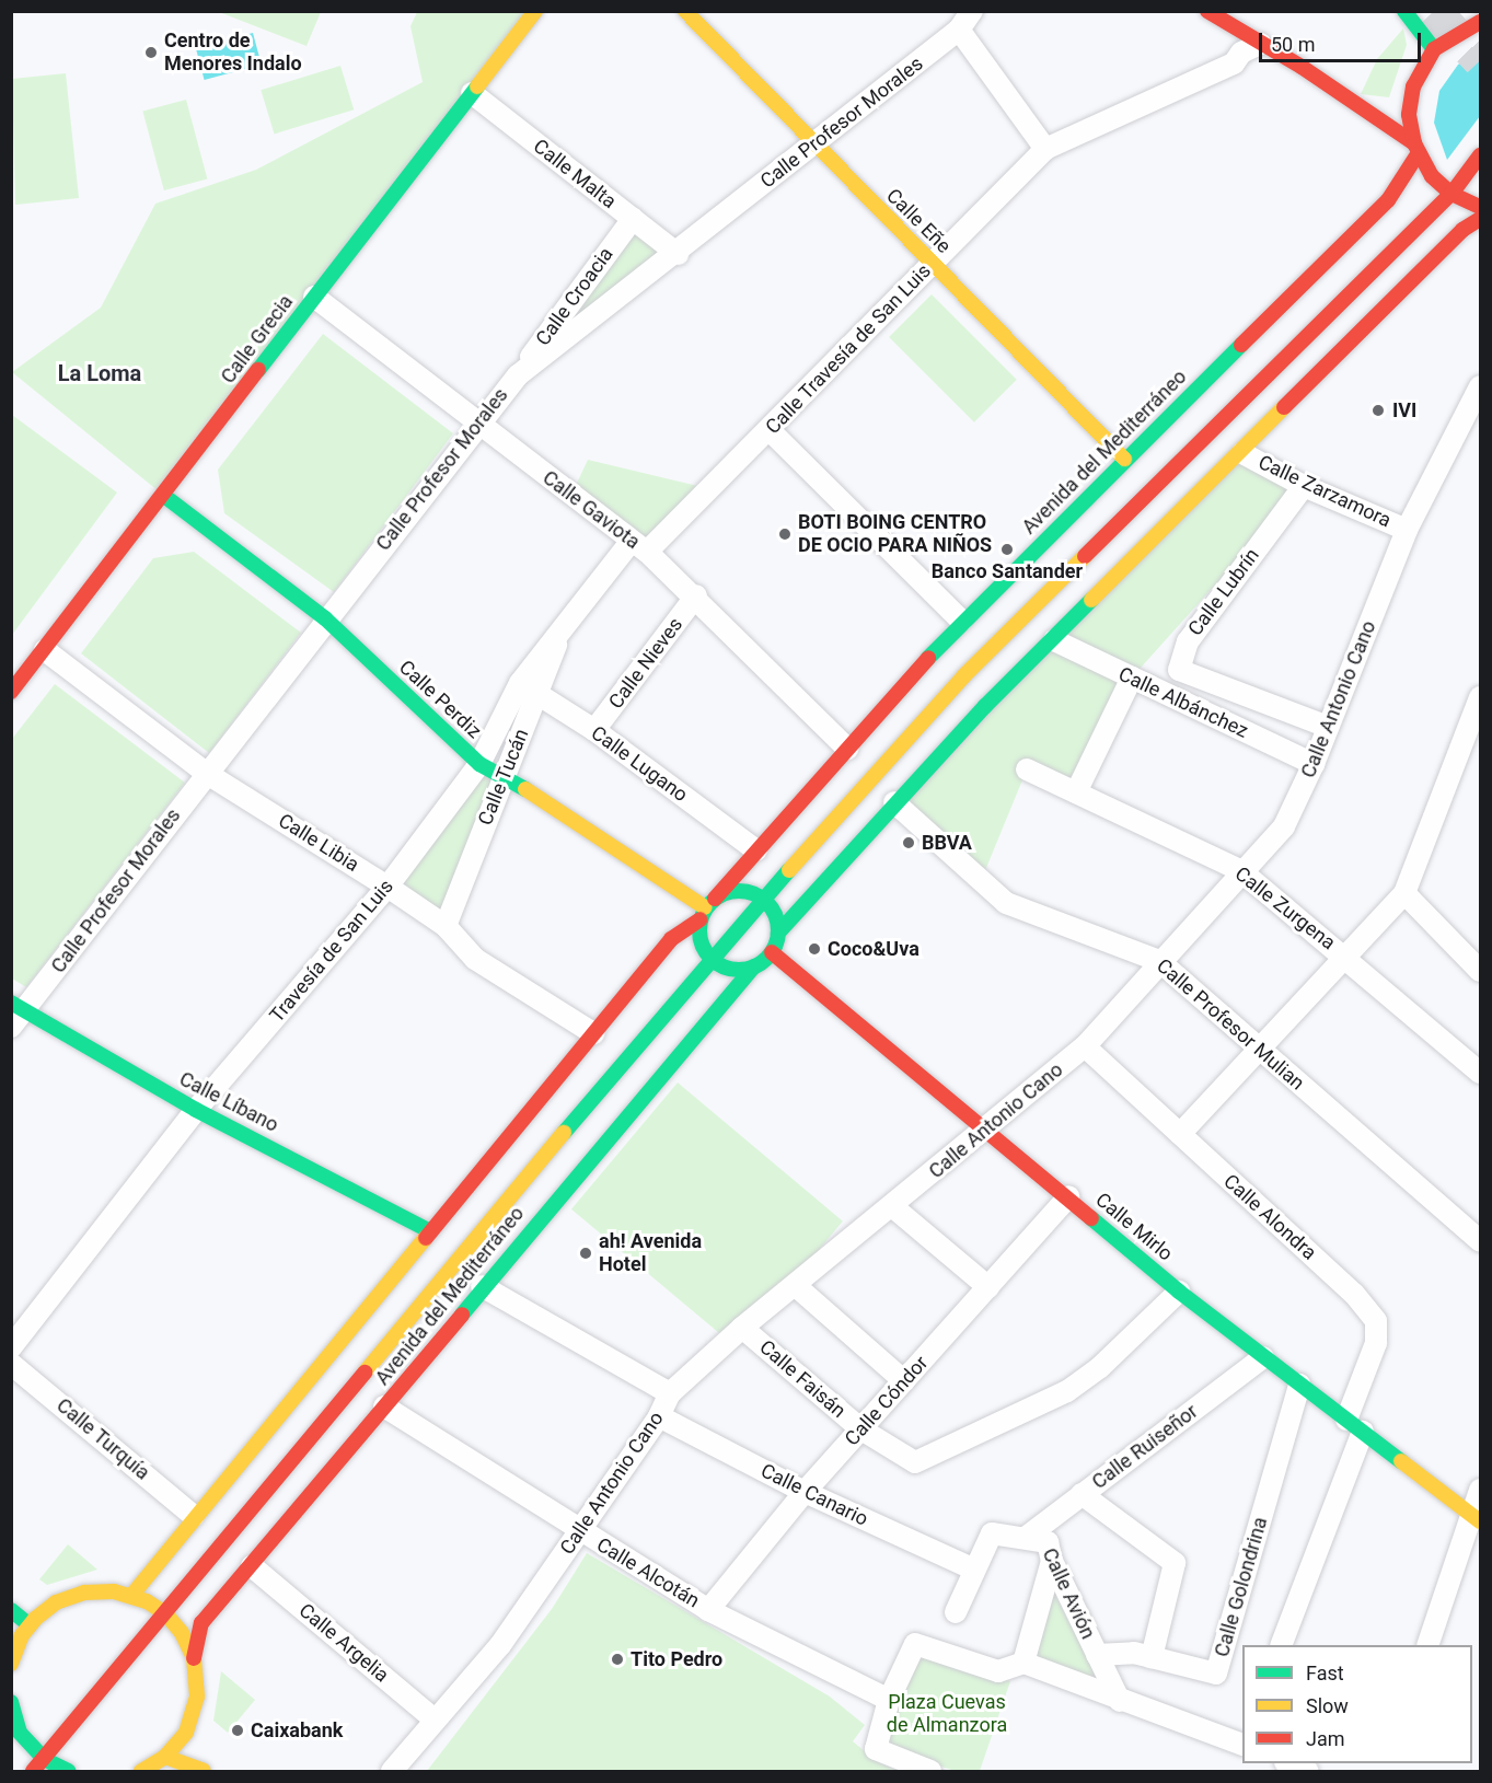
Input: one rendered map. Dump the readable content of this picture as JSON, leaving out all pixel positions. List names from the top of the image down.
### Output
{
  "streets": {
    "street": [
      "Calle Profesor Morales",
      "Calle Malta",
      "Calle Eñe",
      "Calle Croacia",
      "Calle Grecia",
      "Calle Travesía de San Luis",
      "Avenida del Mediterráneo",
      "Calle Zarzamora",
      "Calle Gaviota",
      "Calle Lubrín",
      "Calle Nieves",
      "Calle Perdiz",
      "Calle Antonio Cano",
      "Calle Albánchez",
      "Calle Lugano",
      "Calle Tucán",
      "Calle Libia",
      "Calle Zurgena",
      "Travesía de San Luis",
      "Calle Profesor Mulian",
      "Calle Líbano",
      "Calle Alondra",
      "Calle Mirlo",
      "Calle Faisán",
      "Calle Cóndor",
      "Calle Turquía",
      "Calle Ruiseñor",
      "Calle Canario",
      "Calle Alcotán",
      "Calle Golondrina",
      "Calle Avión",
      "Calle Argelia"
    ]
  },
  "crossings": [
    ["Calle Profesor Morales", "Calle Malta"],
    ["Calle Profesor Morales", "Calle Eñe"],
    ["Calle Profesor Morales", "Calle Croacia"],
    ["Calle Profesor Morales", "Calle Gaviota"],
    ["Calle Profesor Morales", "Calle Perdiz"],
    ["Calle Profesor Morales", "Calle Libia"],
    ["Calle Profesor Morales", "Calle Líbano"],
    ["Calle Malta", "Calle Croacia"],
    ["Calle Malta", "Calle Grecia"],
    ["Calle Eñe", "Calle Travesía de San Luis"],
    ["Calle Eñe", "Avenida del Mediterráneo"],
    ["Calle Grecia", "Calle Gaviota"],
    ["Calle Grecia", "Calle Perdiz"],
    ["Calle Grecia", "Calle Libia"],
    ["Calle Travesía de San Luis", "Calle Gaviota"],
    ["Calle Travesía de San Luis", "Travesía de San Luis"],
    ["Avenida del Mediterráneo", "Calle Gaviota"],
    ["Avenida del Mediterráneo", "Calle Perdiz"],
    ["Avenida del Mediterráneo", "Calle Lugano"],
    ["Avenida del Mediterráneo", "Calle Libia"],
    ["Avenida del Mediterráneo", "Calle Líbano"],
    ["Avenida del Mediterráneo", "Calle Mirlo"],
    ["Avenida del Mediterráneo", "Calle Turquía"],
    ["Avenida del Mediterráneo", "Calle Alcotán"],
    ["Avenida del Mediterráneo", "Calle Argelia"],
    ["Calle Zarzamora", "Calle Lubrín"],
    ["Calle Zarzamora", "Calle Antonio Cano"],
    ["Calle Gaviota", "Calle Nieves"],
    ["Calle Gaviota", "Travesía de San Luis"],
    ["Calle Lubrín", "Calle Antonio Cano"],
    ["Calle Nieves", "Calle Lugano"],
    ["Calle Perdiz", "Calle Tucán"],
    ["Calle Perdiz", "Travesía de San Luis"],
    ["Calle Antonio Cano", "Calle Albánchez"],
    ["Calle Antonio Cano", "Calle Zurgena"],
    ["Calle Antonio Cano", "Calle Profesor Mulian"],
    ["Calle Antonio Cano", "Calle Alondra"],
    ["Calle Antonio Cano", "Calle Mirlo"],
    ["Calle Antonio Cano", "Calle Faisán"],
    ["Calle Antonio Cano", "Calle Canario"],
    ["Calle Antonio Cano", "Calle Alcotán"],
    ["Calle Antonio Cano", "Calle Argelia"],
    ["Calle Lugano", "Calle Tucán"],
    ["Calle Lugano", "Travesía de San Luis"],
    ["Calle Tucán", "Calle Libia"],
    ["Calle Tucán", "Travesía de San Luis"],
    ["Calle Libia", "Travesía de San Luis"],
    ["Travesía de San Luis", "Calle Líbano"],
    ["Calle Alondra", "Calle Mirlo"],
    ["Calle Mirlo", "Calle Faisán"],
    ["Calle Mirlo", "Calle Cóndor"],
    ["Calle Mirlo", "Calle Ruiseñor"],
    ["Calle Mirlo", "Calle Golondrina"],
    ["Calle Faisán", "Calle Cóndor"],
    ["Calle Cóndor", "Calle Canario"],
    ["Calle Cóndor", "Calle Alcotán"],
    ["Calle Ruiseñor", "Calle Avión"],
    ["Calle Canario", "Calle Avión"],
    ["Calle Golondrina", "Calle Avión"]
  ],
  "districts": ["La Loma"],
  "parks": ["Plaza Cuevas de Almanzora"],
  "places": [
    "Centro de Menores Indalo",
    "IVI",
    "BOTI BOING CENTRO DE OCIO PARA NIÑOS",
    "Banco Santander",
    "BBVA",
    "Coco&Uva",
    "ah! Avenida Hotel",
    "Tito Pedro",
    "Caixabank"
  ],
  "legend": ["Fast", "Slow", "Jam"],
  "scale_bar": "50 m"
}
